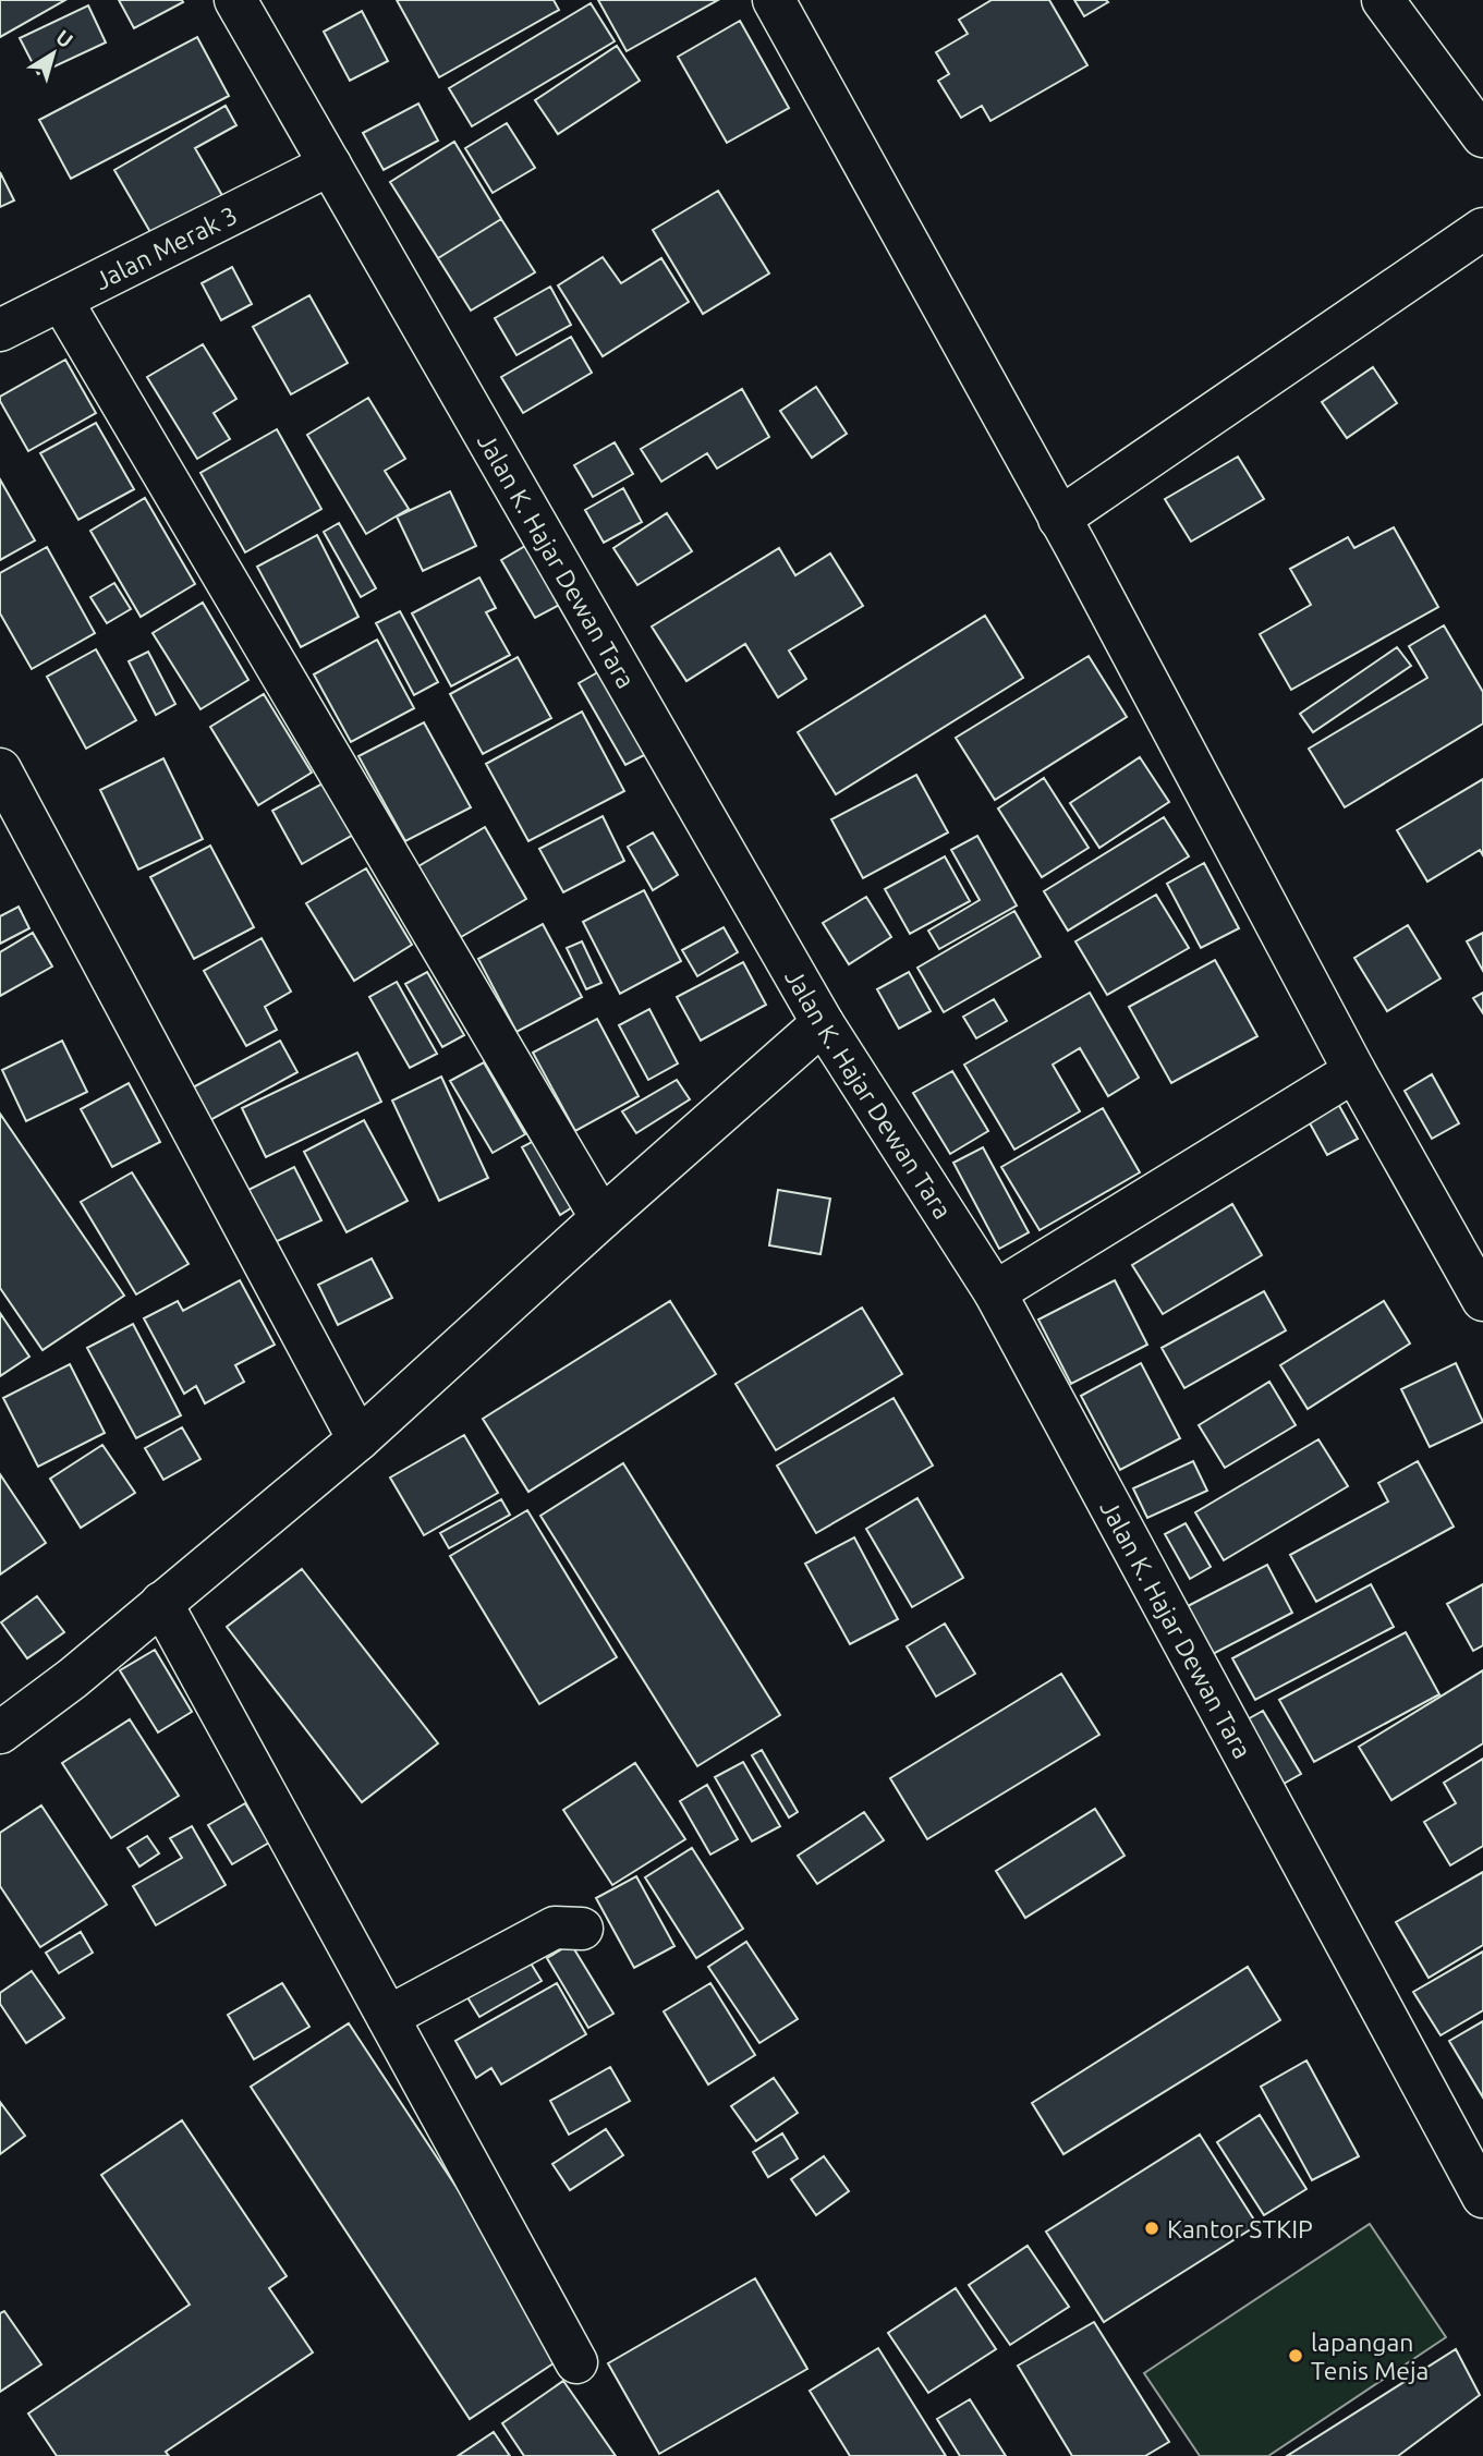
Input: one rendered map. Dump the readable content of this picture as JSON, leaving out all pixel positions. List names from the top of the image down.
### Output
{
  "streets": {
    "street": ["Jalan Merak 3", "Jalan K. Hajar Dewan Tara"]
  },
  "crossings": [
    ["Jalan Merak 3", "Jalan K. Hajar Dewan Tara"]
  ],
  "places": ["Kantor STKIP", "lapangan Tenis Meja"],
  "north": "top right"
}
